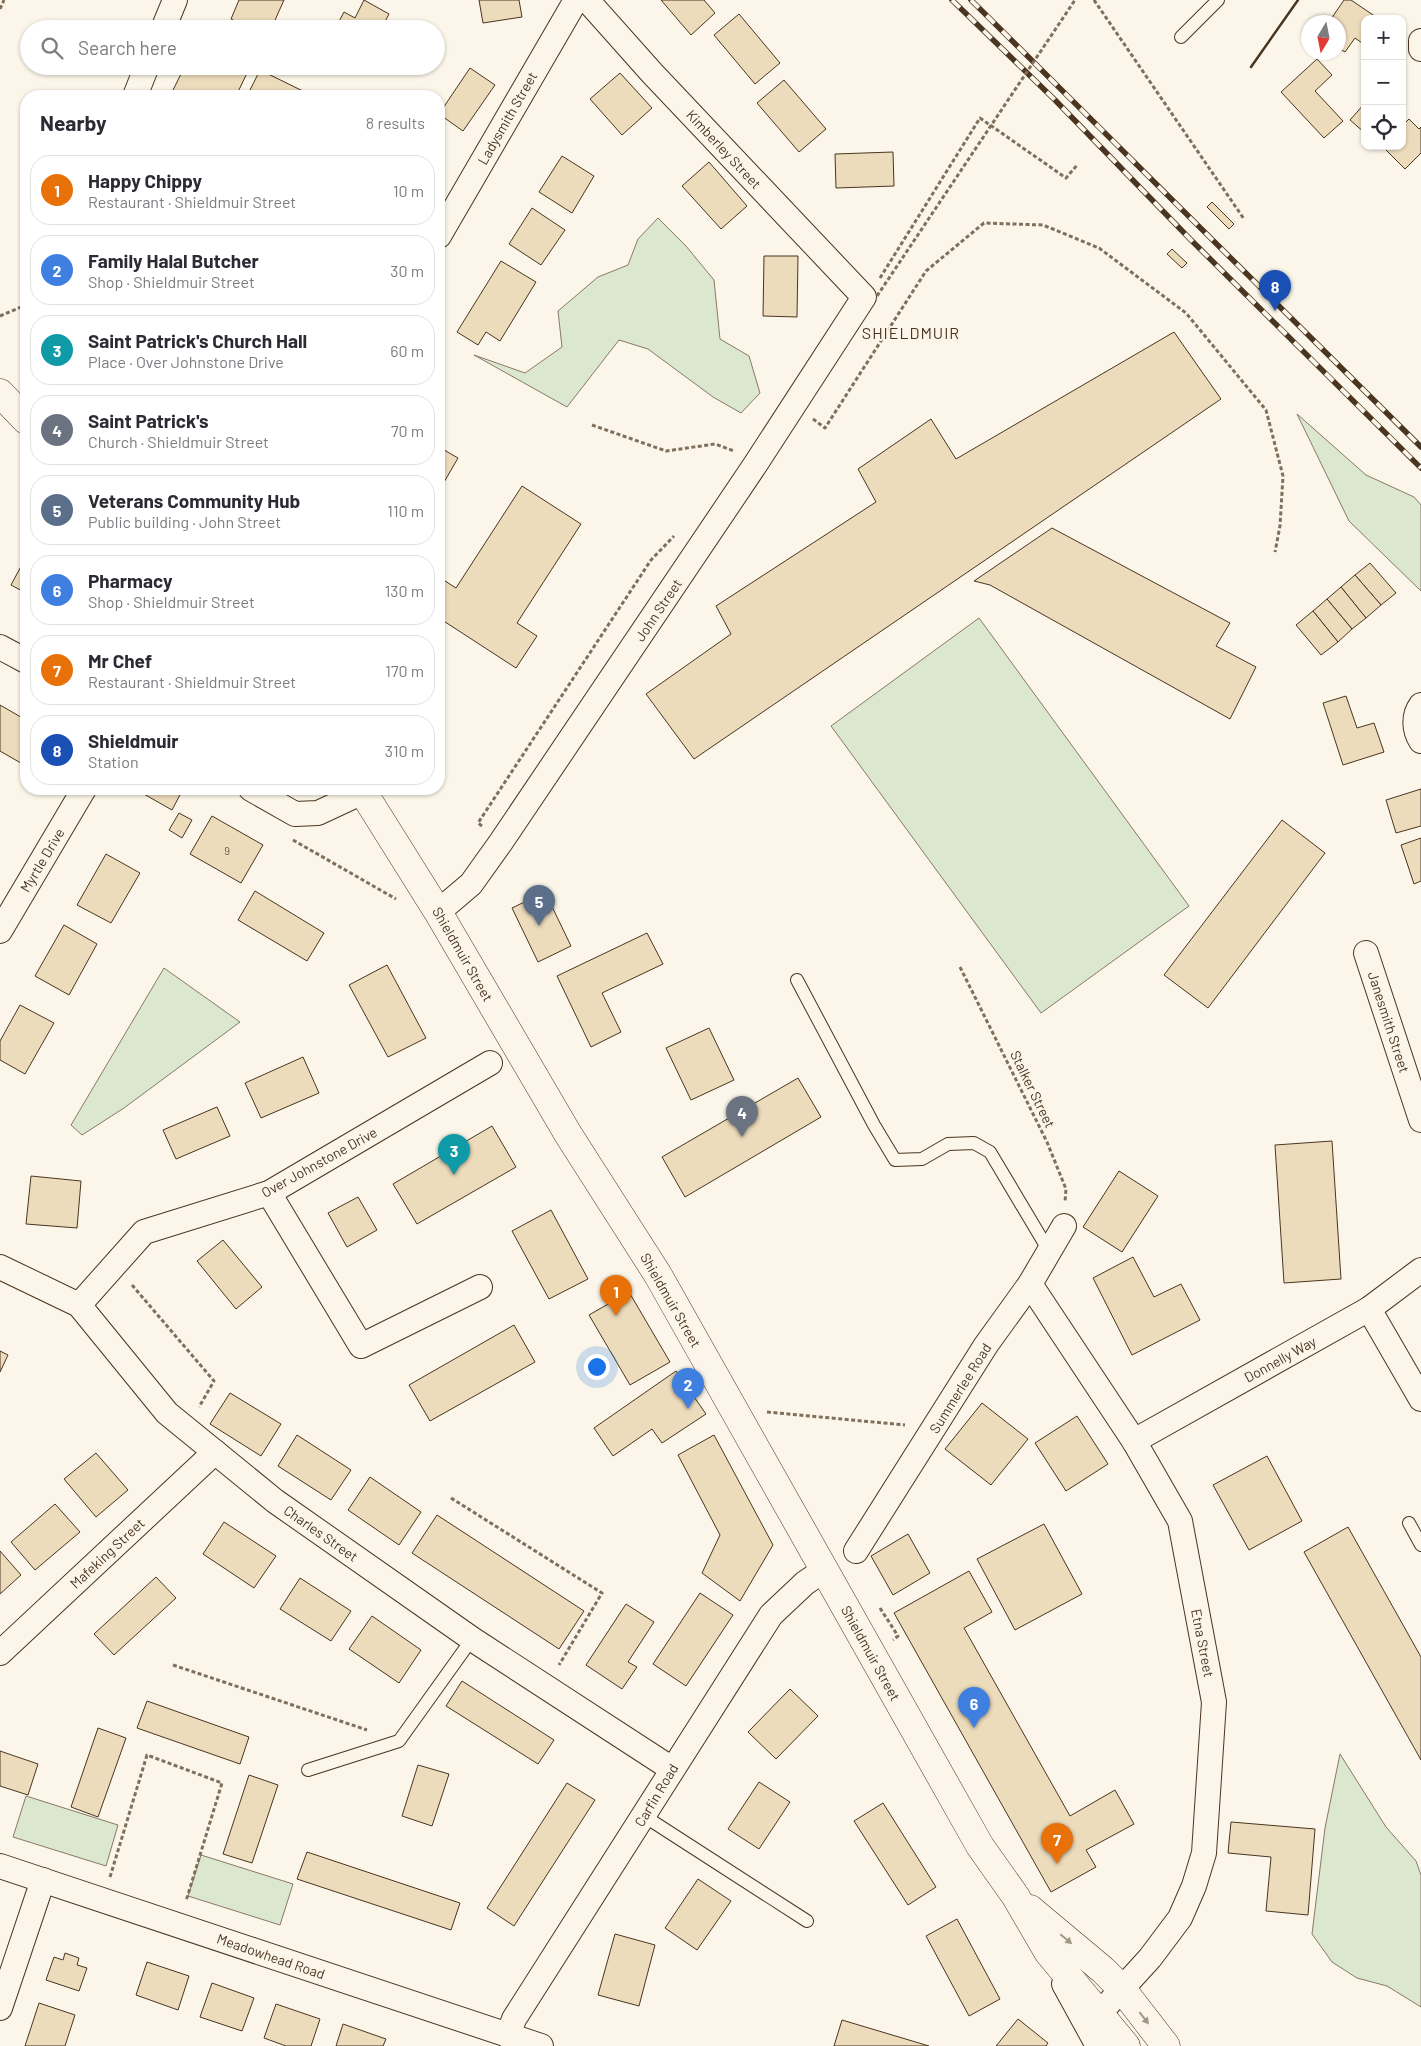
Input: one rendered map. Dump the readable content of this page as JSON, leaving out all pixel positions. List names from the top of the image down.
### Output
{
  "streets": {
    "main road": ["Shieldmuir Street"],
    "street": [
      "Ladysmith Street",
      "Kimberley Street",
      "John Street",
      "Myrtle Drive",
      "Janesmith Street",
      "Over Johnstone Drive",
      "Donnelly Way",
      "Summerlee Road",
      "Charles Street",
      "Mafeking Street",
      "Etna Street",
      "Carfin Road",
      "Meadowhead Road"
    ],
    "path": ["Stalker Street"]
  },
  "crossings": [
    ["Kimberley Street", "John Street"],
    ["John Street", "Shieldmuir Street"],
    ["Shieldmuir Street", "Etna Street"],
    ["Shieldmuir Street", "Carfin Road"],
    ["Stalker Street", "Summerlee Road"],
    ["Over Johnstone Drive", "Charles Street"],
    ["Donnelly Way", "Etna Street"],
    ["Summerlee Road", "Etna Street"],
    ["Charles Street", "Mafeking Street"],
    ["Charles Street", "Carfin Road"],
    ["Carfin Road", "Meadowhead Road"]
  ],
  "districts": ["SHIELDMUIR"],
  "house_numbers": ["9"],
  "north": "bottom",
  "page": {
    "map_buttons": ["+", "−"],
    "search": "Search here",
    "heading": ["Nearby", "8 results"],
    "list": [
      {
        "mark": "1",
        "name": "Happy Chippy",
        "note": "Restaurant · Shieldmuir Street",
        "value": "10 m"
      },
      {
        "mark": "2",
        "name": "Family Halal Butcher",
        "note": "Shop · Shieldmuir Street",
        "value": "30 m"
      },
      {
        "mark": "3",
        "name": "Saint Patrick's Church Hall",
        "note": "Place · Over Johnstone Drive",
        "value": "60 m"
      },
      {
        "mark": "4",
        "name": "Saint Patrick's",
        "note": "Church · Shieldmuir Street",
        "value": "70 m"
      },
      {
        "mark": "5",
        "name": "Veterans Community Hub",
        "note": "Public building · John Street",
        "value": "110 m"
      },
      {
        "mark": "6",
        "name": "Pharmacy",
        "note": "Shop · Shieldmuir Street",
        "value": "130 m"
      },
      {
        "mark": "7",
        "name": "Mr Chef",
        "note": "Restaurant · Shieldmuir Street",
        "value": "170 m"
      },
      {
        "mark": "8",
        "name": "Shieldmuir",
        "note": "Station",
        "value": "310 m"
      }
    ],
    "pins": [
      "8",
      "5",
      "4",
      "3",
      "1",
      "2",
      "6",
      "7"
    ]
  }
}
